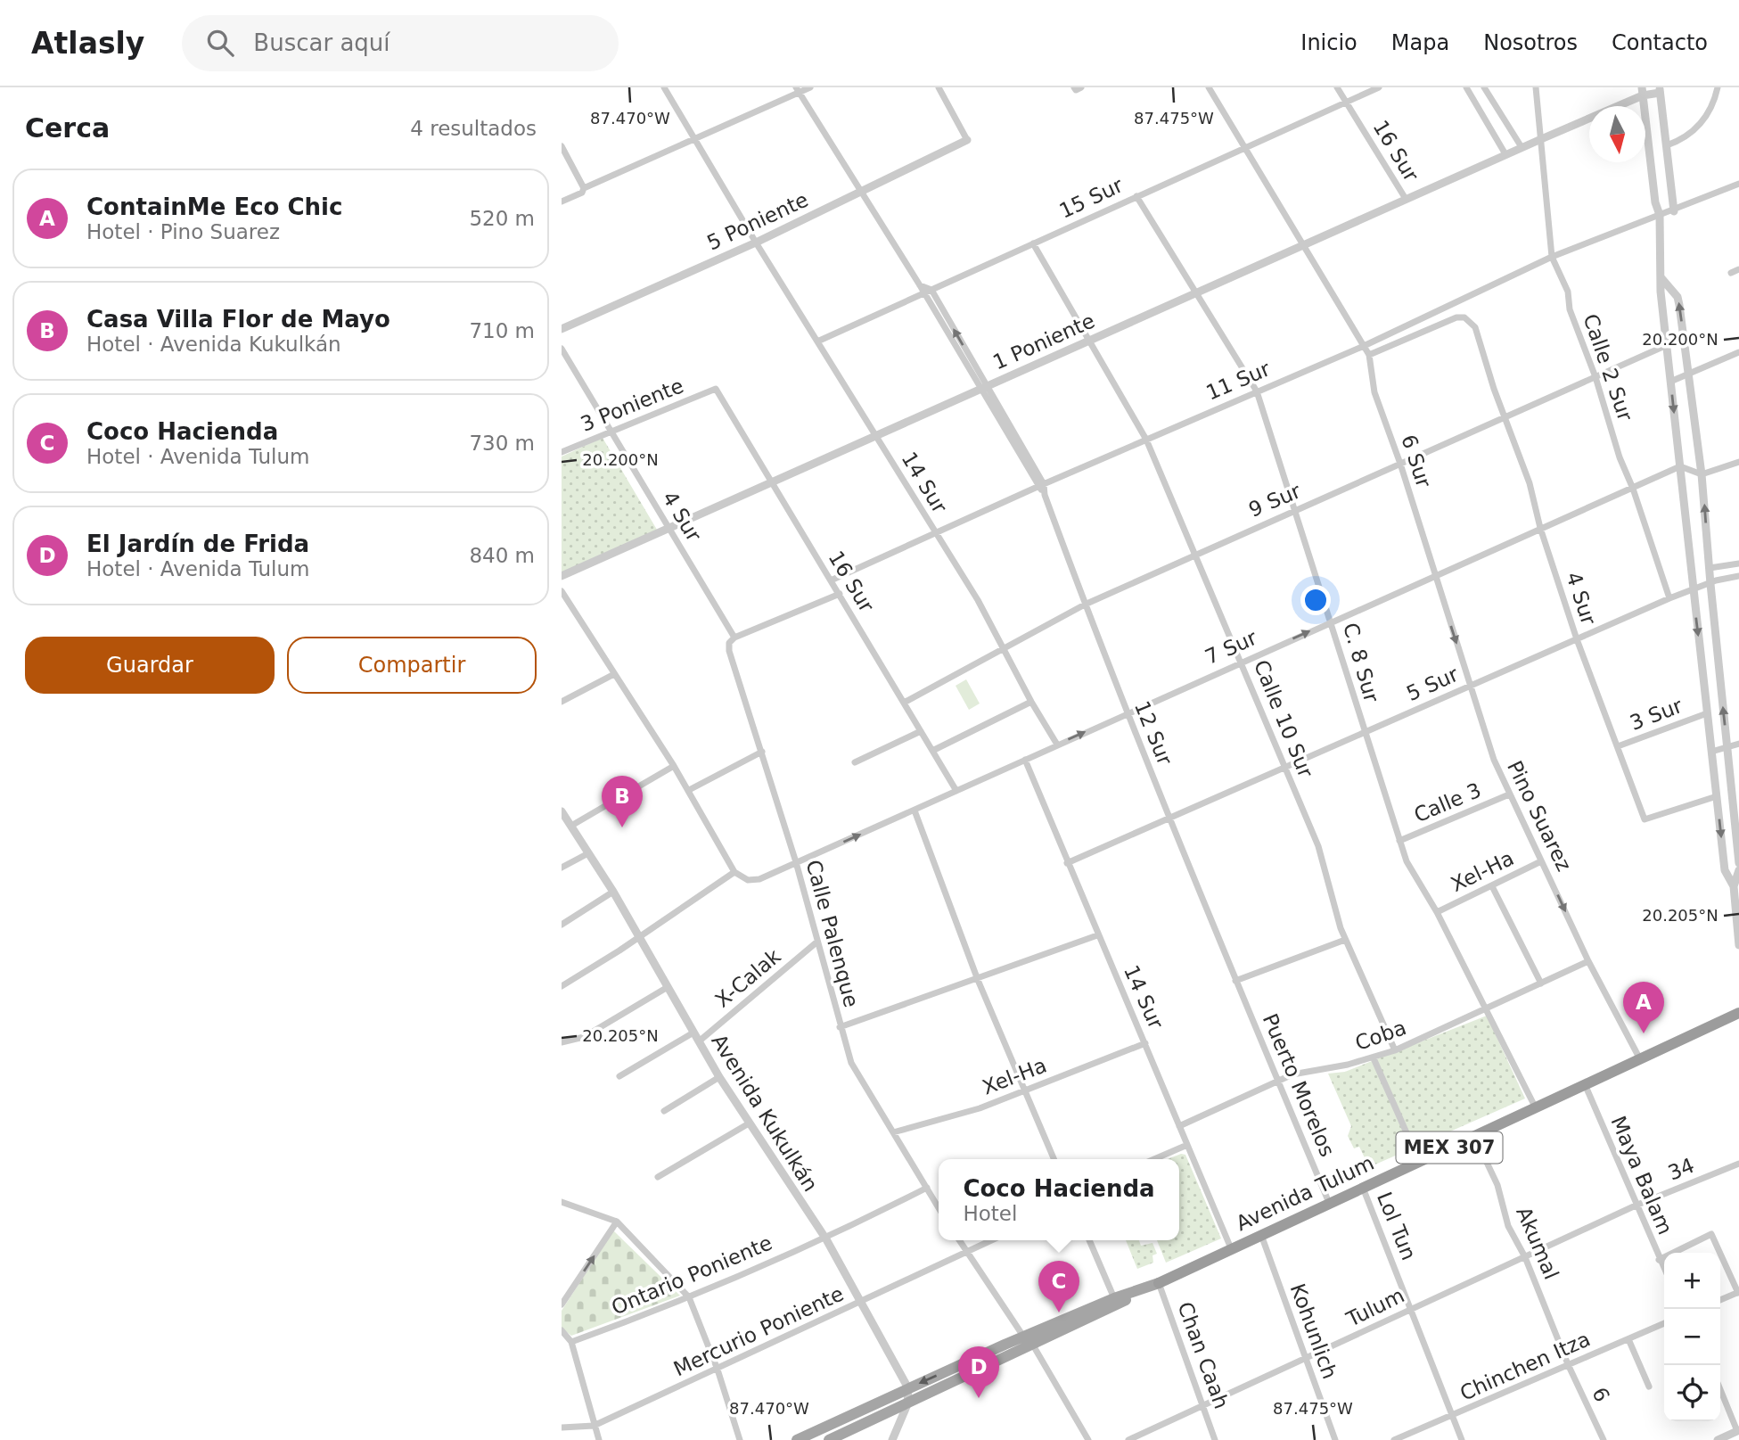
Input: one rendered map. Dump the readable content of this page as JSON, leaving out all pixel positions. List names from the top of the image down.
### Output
{
  "streets": {
    "highway": ["MEX 307", "Avenida Tulum"],
    "street": [
      "16 Sur",
      "15 Sur",
      "5 Poniente",
      "1 Poniente",
      "Calle 2 Sur",
      "11 Sur",
      "3 Poniente",
      "6 Sur",
      "14 Sur",
      "9 Sur",
      "4 Sur",
      "7 Sur",
      "C. 8 Sur",
      "5 Sur",
      "3 Sur",
      "Calle 10 Sur",
      "12 Sur",
      "Calle 3",
      "Pino Suarez",
      "Xel-Ha",
      "Calle Palenque",
      "X-Calak",
      "Coba",
      "Puerto Morelos",
      "Avenida Kukulkán",
      "34",
      "Maya Balam",
      "Lol Tun",
      "Akumal",
      "Ontario Poniente",
      "Tulum",
      "Mercurio Poniente",
      "Kohunlich",
      "Chan Caah",
      "Chinchen Itza",
      "6"
    ]
  },
  "crossings": [
    ["16 Sur", "15 Sur"],
    ["16 Sur", "1 Poniente"],
    ["16 Sur", "11 Sur"],
    ["16 Sur", "3 Poniente"],
    ["16 Sur", "9 Sur"],
    ["16 Sur", "7 Sur"],
    ["15 Sur", "14 Sur"],
    ["15 Sur", "C. 8 Sur"],
    ["15 Sur", "Calle 10 Sur"],
    ["5 Poniente", "14 Sur"],
    ["1 Poniente", "Calle 2 Sur"],
    ["1 Poniente", "14 Sur"],
    ["1 Poniente", "4 Sur"],
    ["1 Poniente", "C. 8 Sur"],
    ["1 Poniente", "Calle 10 Sur"],
    ["Calle 2 Sur", "11 Sur"],
    ["Calle 2 Sur", "9 Sur"],
    ["Calle 2 Sur", "7 Sur"],
    ["Calle 2 Sur", "5 Sur"],
    ["11 Sur", "14 Sur"],
    ["11 Sur", "C. 8 Sur"],
    ["11 Sur", "Calle 10 Sur"],
    ["11 Sur", "12 Sur"],
    ["3 Poniente", "4 Sur"],
    ["6 Sur", "9 Sur"],
    ["6 Sur", "4 Sur"],
    ["6 Sur", "7 Sur"],
    ["6 Sur", "Pino Suarez"],
    ["14 Sur", "9 Sur"],
    ["14 Sur", "7 Sur"],
    ["14 Sur", "5 Sur"],
    ["14 Sur", "Xel-Ha"],
    ["14 Sur", "Coba"],
    ["14 Sur", "Avenida Tulum"],
    ["9 Sur", "4 Sur"],
    ["9 Sur", "C. 8 Sur"],
    ["9 Sur", "Calle 10 Sur"],
    ["9 Sur", "12 Sur"],
    ["4 Sur", "7 Sur"],
    ["4 Sur", "5 Sur"],
    ["4 Sur", "3 Sur"],
    ["4 Sur", "Calle Palenque"],
    ["7 Sur", "C. 8 Sur"],
    ["7 Sur", "Calle 10 Sur"],
    ["7 Sur", "12 Sur"],
    ["7 Sur", "Pino Suarez"],
    ["7 Sur", "Calle Palenque"],
    ["C. 8 Sur", "5 Sur"],
    ["C. 8 Sur", "Calle 3"],
    ["C. 8 Sur", "Xel-Ha"],
    ["C. 8 Sur", "Coba"],
    ["C. 8 Sur", "Avenida Tulum"],
    ["5 Sur", "Calle 10 Sur"],
    ["5 Sur", "12 Sur"],
    ["5 Sur", "Pino Suarez"],
    ["Calle 10 Sur", "Coba"],
    ["12 Sur", "Puerto Morelos"],
    ["Calle 3", "Pino Suarez"],
    ["Pino Suarez", "Xel-Ha"],
    ["Pino Suarez", "Coba"],
    ["Pino Suarez", "Avenida Tulum"],
    ["Xel-Ha", "Calle Palenque"],
    ["Calle Palenque", "X-Calak"],
    ["Calle Palenque", "Ontario Poniente"],
    ["X-Calak", "Avenida Kukulkán"],
    ["Coba", "Puerto Morelos"],
    ["Puerto Morelos", "Avenida Tulum"],
    ["Avenida Kukulkán", "Avenida Tulum"],
    ["Avenida Kukulkán", "Ontario Poniente"],
    ["Avenida Kukulkán", "Mercurio Poniente"],
    ["34", "Maya Balam"],
    ["34", "Tulum"],
    ["Maya Balam", "Avenida Tulum"],
    ["Maya Balam", "Tulum"],
    ["Avenida Tulum", "Lol Tun"],
    ["Avenida Tulum", "Akumal"],
    ["Avenida Tulum", "Kohunlich"],
    ["Avenida Tulum", "Chan Caah"],
    ["Lol Tun", "Tulum"],
    ["Lol Tun", "Chinchen Itza"],
    ["Akumal", "Tulum"],
    ["Akumal", "Chinchen Itza"],
    ["Akumal", "6"],
    ["Tulum", "Kohunlich"],
    ["Tulum", "Chan Caah"],
    ["Chinchen Itza", "6"]
  ],
  "north": "bottom",
  "page": {
    "header": "Atlasly",
    "search": "Buscar aquí",
    "nav": [
      "Inicio",
      "Mapa",
      "Nosotros",
      "Contacto"
    ],
    "heading": ["Cerca", "4 resultados"],
    "list": [
      {
        "mark": "A",
        "name": "ContainMe Eco Chic",
        "note": "Hotel · Pino Suarez",
        "value": "520 m"
      },
      {
        "mark": "B",
        "name": "Casa Villa Flor de Mayo",
        "note": "Hotel · Avenida Kukulkán",
        "value": "710 m"
      },
      {
        "mark": "C",
        "name": "Coco Hacienda",
        "note": "Hotel · Avenida Tulum",
        "value": "730 m"
      },
      {
        "mark": "D",
        "name": "El Jardín de Frida",
        "note": "Hotel · Avenida Tulum",
        "value": "840 m"
      }
    ],
    "buttons": ["Guardar", "Compartir"],
    "pins": [
      "B",
      "A",
      "C",
      "D"
    ],
    "popup": ["Coco Hacienda", "Hotel"],
    "map_buttons": ["+", "−"]
  },
  "coordinates": [
    "87.470°W",
    "87.475°W",
    "20.200°N",
    "20.205°N"
  ]
}
